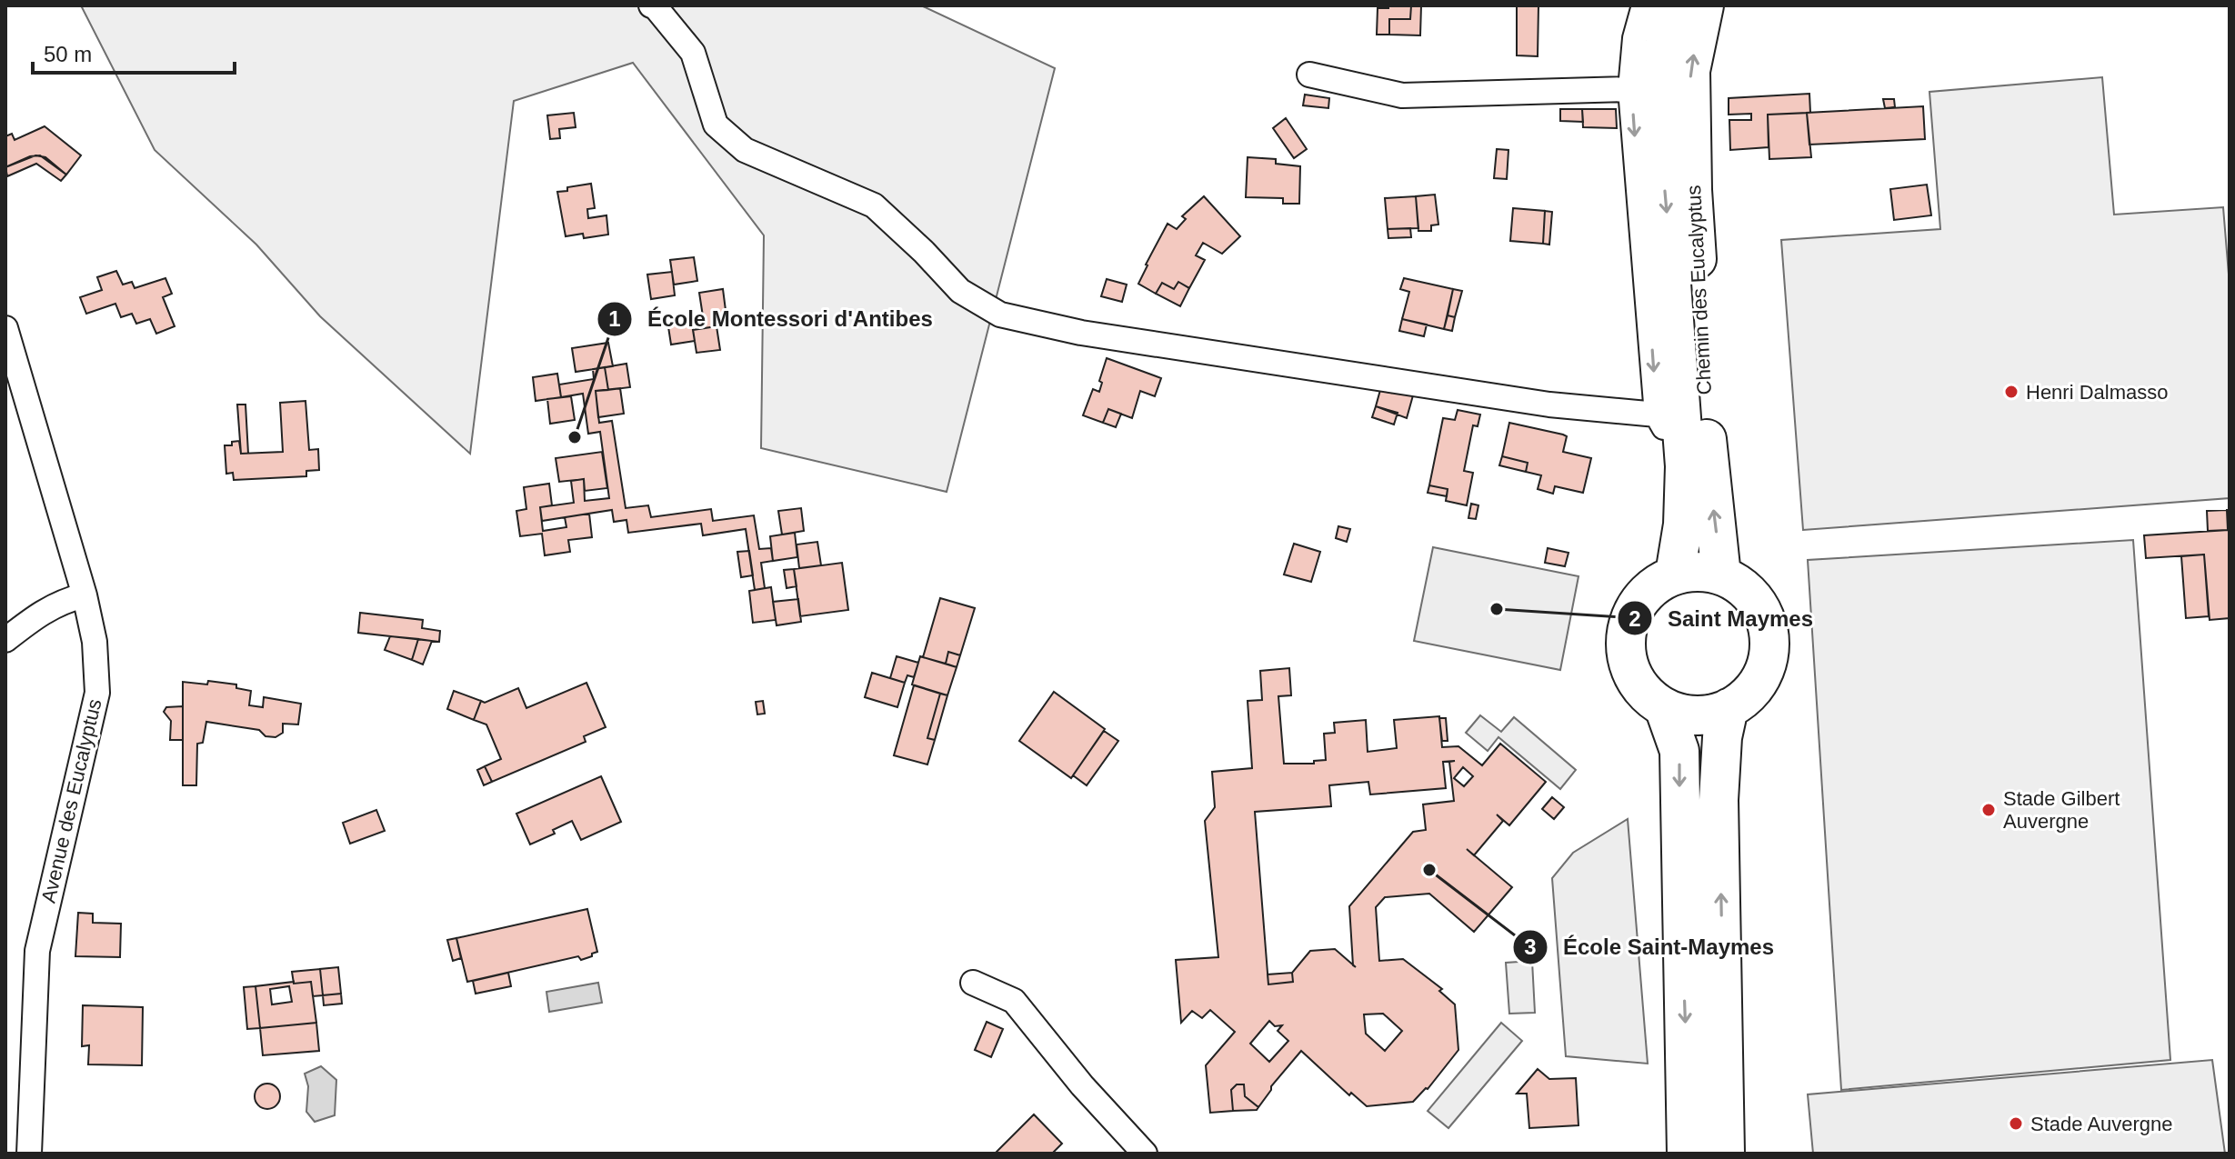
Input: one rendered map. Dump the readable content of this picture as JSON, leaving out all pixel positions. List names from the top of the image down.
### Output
{
  "streets": {
    "main road": ["Chemin des Eucalyptus"],
    "street": ["Avenue des Eucalyptus"]
  },
  "places": [
    "Henri Dalmasso",
    "École Montessori d'Antibes",
    "Saint Maymes",
    "Stade Gilbert Auvergne",
    "École Saint-Maymes",
    "Stade Auvergne"
  ],
  "scale_bar": "50 m"
}
